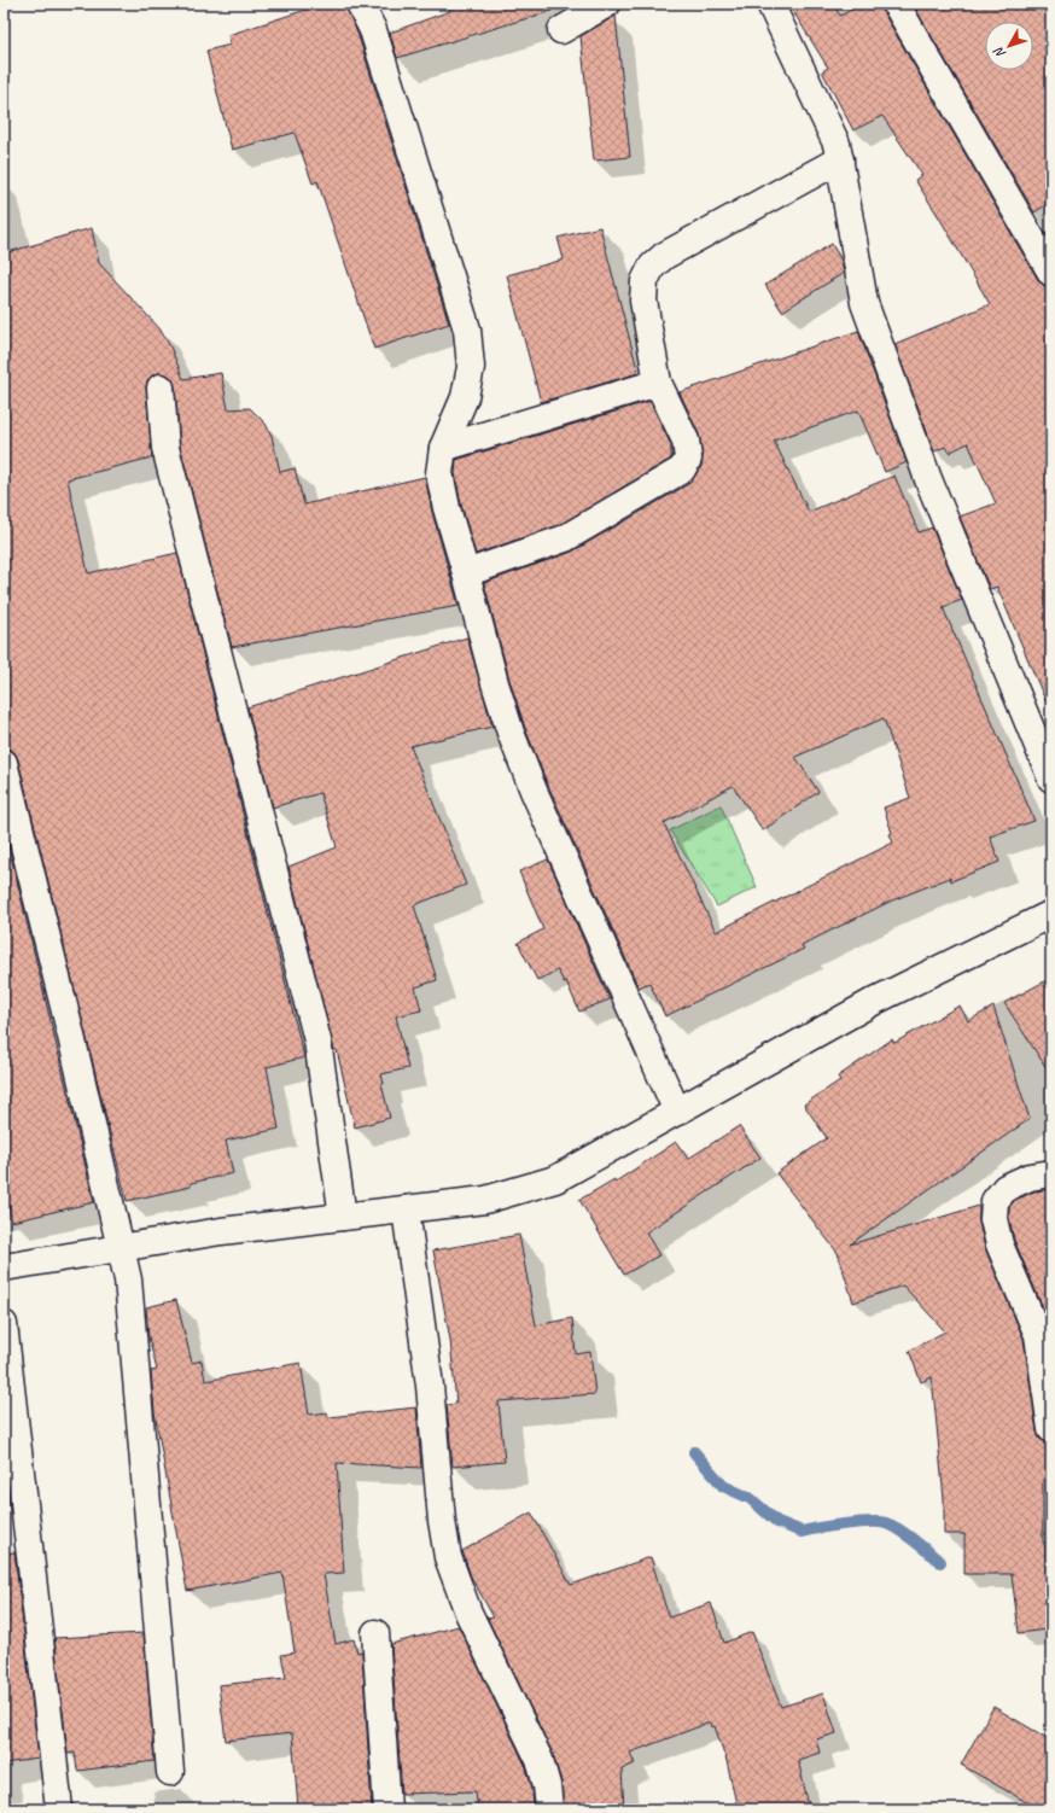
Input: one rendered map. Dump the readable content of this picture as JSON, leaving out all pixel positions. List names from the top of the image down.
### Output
{
  "north": "bottom left"
}
